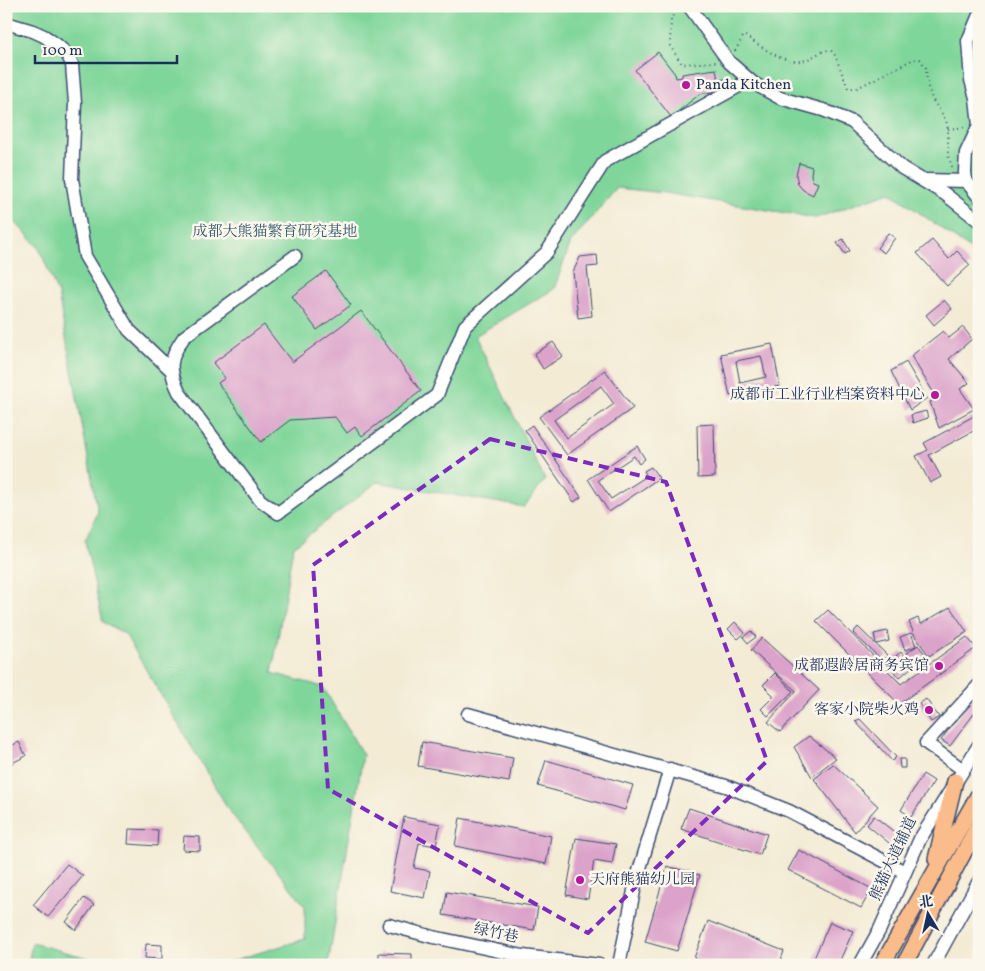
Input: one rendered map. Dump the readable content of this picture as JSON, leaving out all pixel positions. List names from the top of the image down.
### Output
{
  "streets": {
    "street": ["熊猫大道辅道", "绿竹巷"]
  },
  "parks": ["成都大熊猫繁育研究基地"],
  "places": [
    "Panda Kitchen",
    "成都市工业行业档案资料中心",
    "成都遐龄居商务宾馆",
    "客家小院柴火鸡",
    "天府熊猫幼儿园"
  ],
  "scale_bar": "100 m",
  "north": "top"
}
